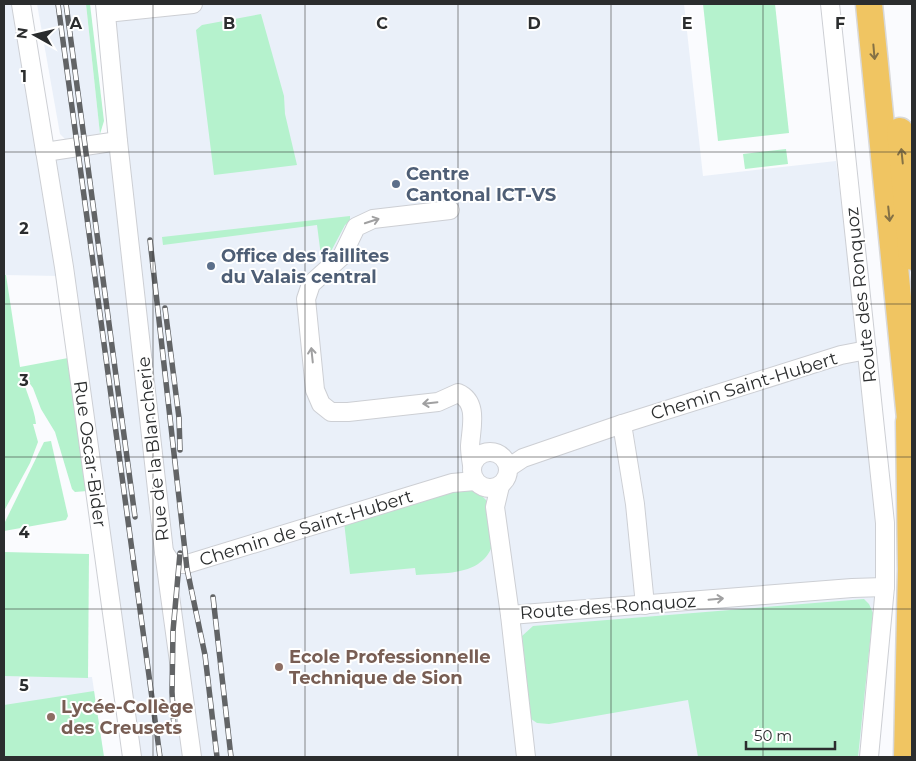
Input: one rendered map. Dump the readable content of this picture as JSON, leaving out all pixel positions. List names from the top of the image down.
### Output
{
  "streets": {
    "street": [
      "Route des Ronquoz",
      "Chemin Saint-Hubert",
      "Rue de la Blancherie",
      "Rue Oscar-Bider",
      "Chemin de Saint-Hubert"
    ]
  },
  "crossings": [
    ["Route des Ronquoz", "Chemin Saint-Hubert"],
    ["Rue de la Blancherie", "Chemin de Saint-Hubert"]
  ],
  "places": [
    "Centre Cantonal ICT-VS",
    "Office des faillites du Valais central",
    "Ecole Professionnelle Technique de Sion",
    "Lycée-Collège des Creusets"
  ],
  "scale_bar": "50 m",
  "north": "left",
  "grid": {
    "columns": [
      "A",
      "B",
      "C",
      "D",
      "E",
      "F"
    ],
    "rows": [
      "1",
      "2",
      "3",
      "4",
      "5"
    ]
  }
}
